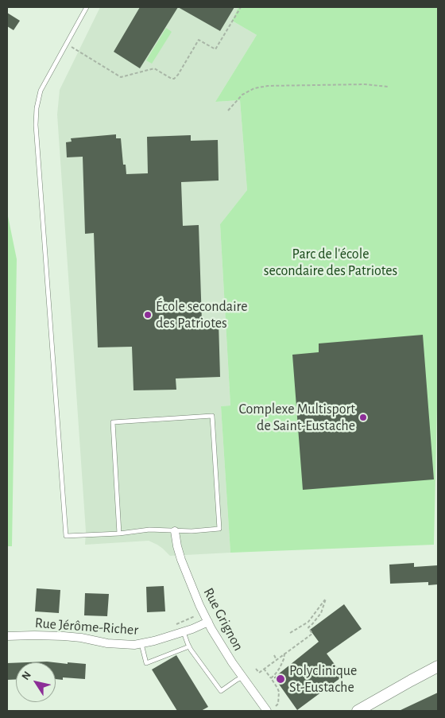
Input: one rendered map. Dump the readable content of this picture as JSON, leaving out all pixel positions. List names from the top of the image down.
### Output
{
  "streets": {
    "street": ["Rue Grignon", "Rue Jérôme-Richer"]
  },
  "crossings": [
    ["Rue Grignon", "Rue Jérôme-Richer"]
  ],
  "parks": ["Parc de l'école secondaire des Patriotes"],
  "places": ["École secondaire des Patriotes", "Complexe Multisport de Saint-Eustache", "Polyclinique St-Eustache"],
  "north": "top left"
}
